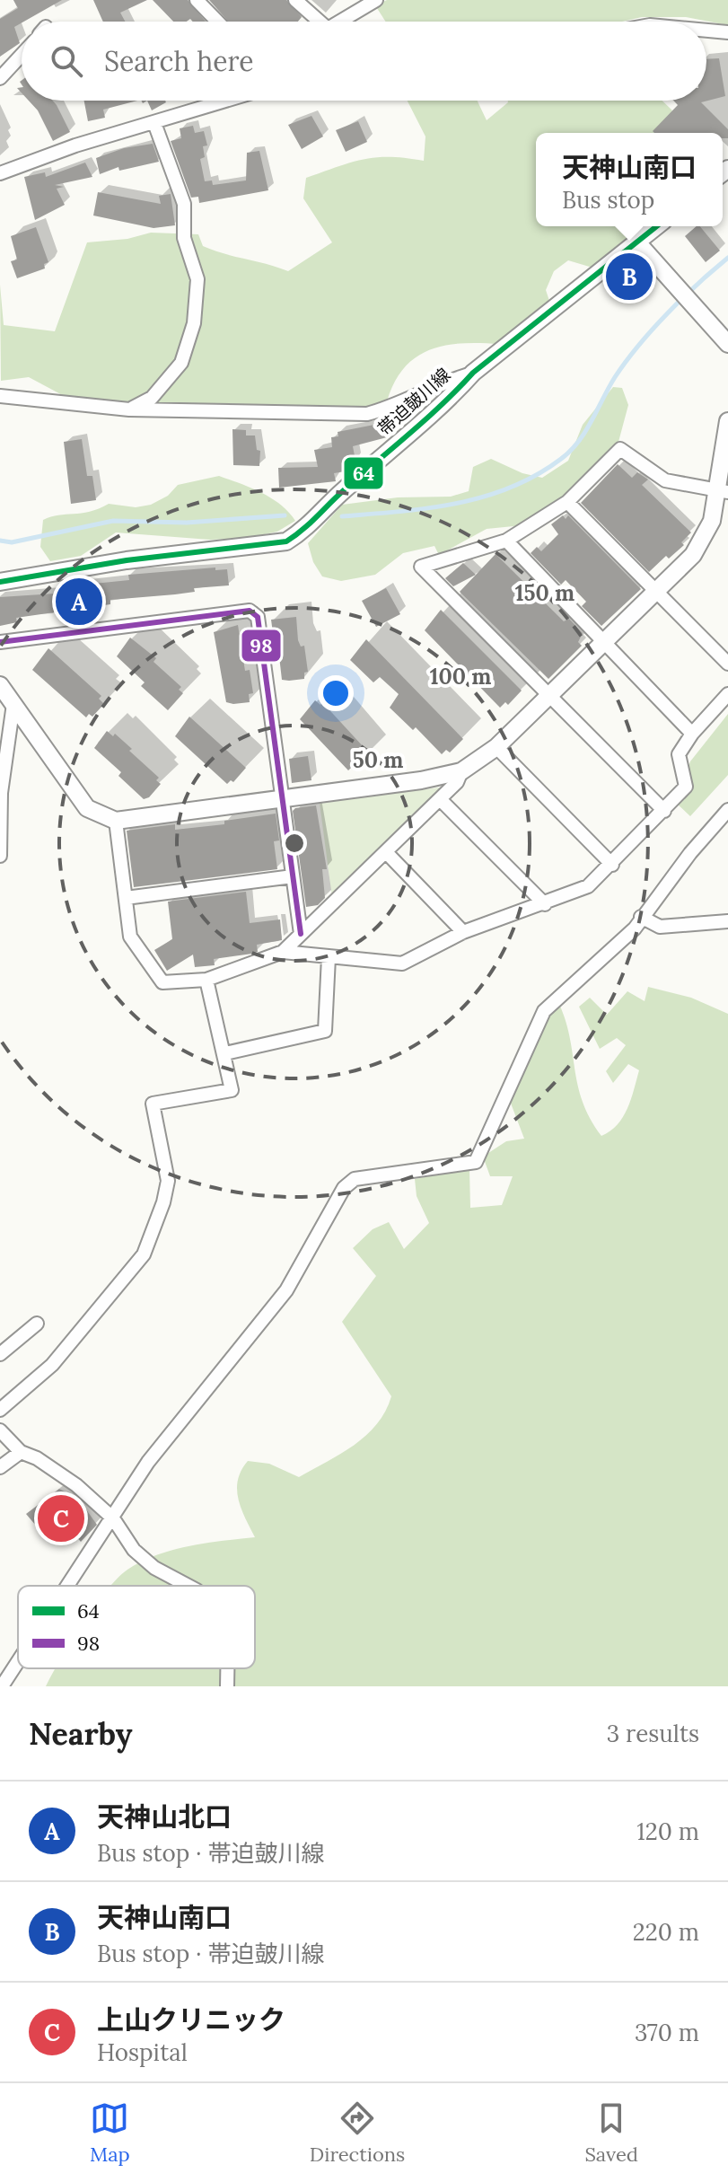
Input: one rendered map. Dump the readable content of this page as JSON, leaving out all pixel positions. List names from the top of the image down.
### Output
{
  "streets": {
    "street": ["帯迫皷川線"]
  },
  "lines": ["transit line 64", "transit line 98"],
  "legend": ["64", "98"],
  "page": {
    "search": "Search here",
    "popup": ["天神山南口", "Bus stop"],
    "pins": ["B", "A", "C"],
    "heading": ["Nearby", "3 results"],
    "list": [
      {
        "mark": "A",
        "name": "天神山北口",
        "note": "Bus stop · 帯迫皷川線",
        "value": "120 m"
      },
      {
        "mark": "B",
        "name": "天神山南口",
        "note": "Bus stop · 帯迫皷川線",
        "value": "220 m"
      },
      {
        "mark": "C",
        "name": "上山クリニック",
        "note": "Hospital",
        "value": "370 m"
      }
    ],
    "nav": ["Map", "Directions", "Saved"]
  },
  "rings": ["150 m", "100 m", "50 m"]
}
